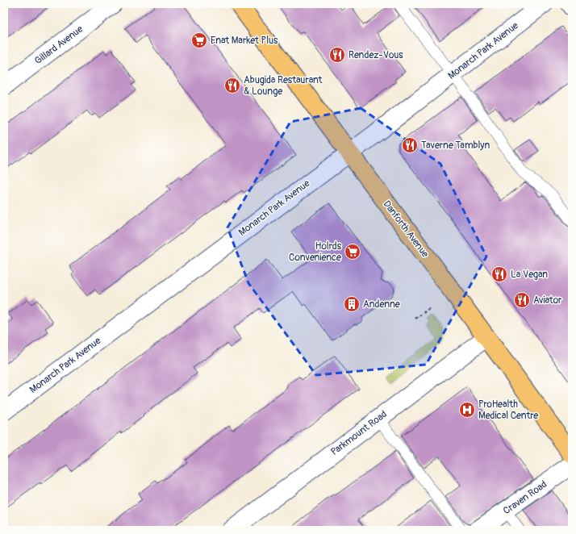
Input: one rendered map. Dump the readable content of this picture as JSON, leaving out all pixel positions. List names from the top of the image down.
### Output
{
  "streets": {
    "main road": ["Danforth Avenue"],
    "street": [
      "Gillard Avenue",
      "Monarch Park Avenue",
      "Parkmount Road",
      "Craven Road"
    ]
  },
  "crossings": [
    ["Monarch Park Avenue", "Danforth Avenue"],
    ["Danforth Avenue", "Parkmount Road"]
  ],
  "places": {
    "supermarket": ["Enat Market Plus", "Holrds Convenience"],
    "restaurant": [
      "Rendez-Vous",
      "Abugida Restaurant & Lounge",
      "Taverne Tamblyn",
      "La Vegan",
      "Aviator"
    ],
    "building": ["Andenne"],
    "hospital": ["ProHealth Medical Centre"]
  }
}
